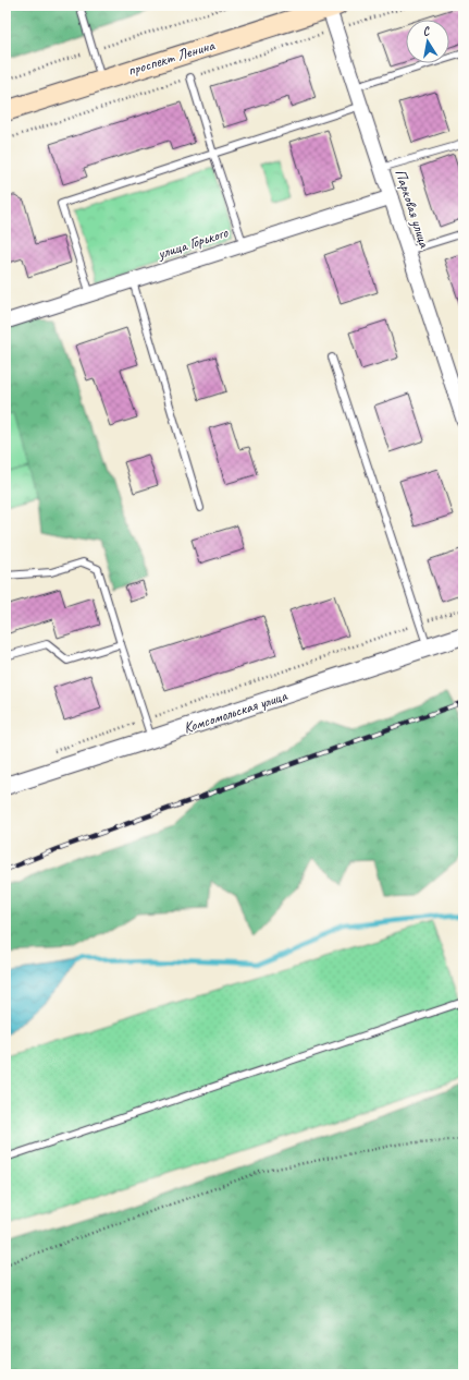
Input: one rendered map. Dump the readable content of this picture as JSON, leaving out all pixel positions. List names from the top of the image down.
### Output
{
  "streets": {
    "main road": ["проспект Ленина"],
    "street": ["Парковая улица", "улица Горького", "Комсомольская улица"]
  },
  "crossings": [
    ["проспект Ленина", "Парковая улица"],
    ["Парковая улица", "улица Горького"]
  ],
  "north": "top"
}
